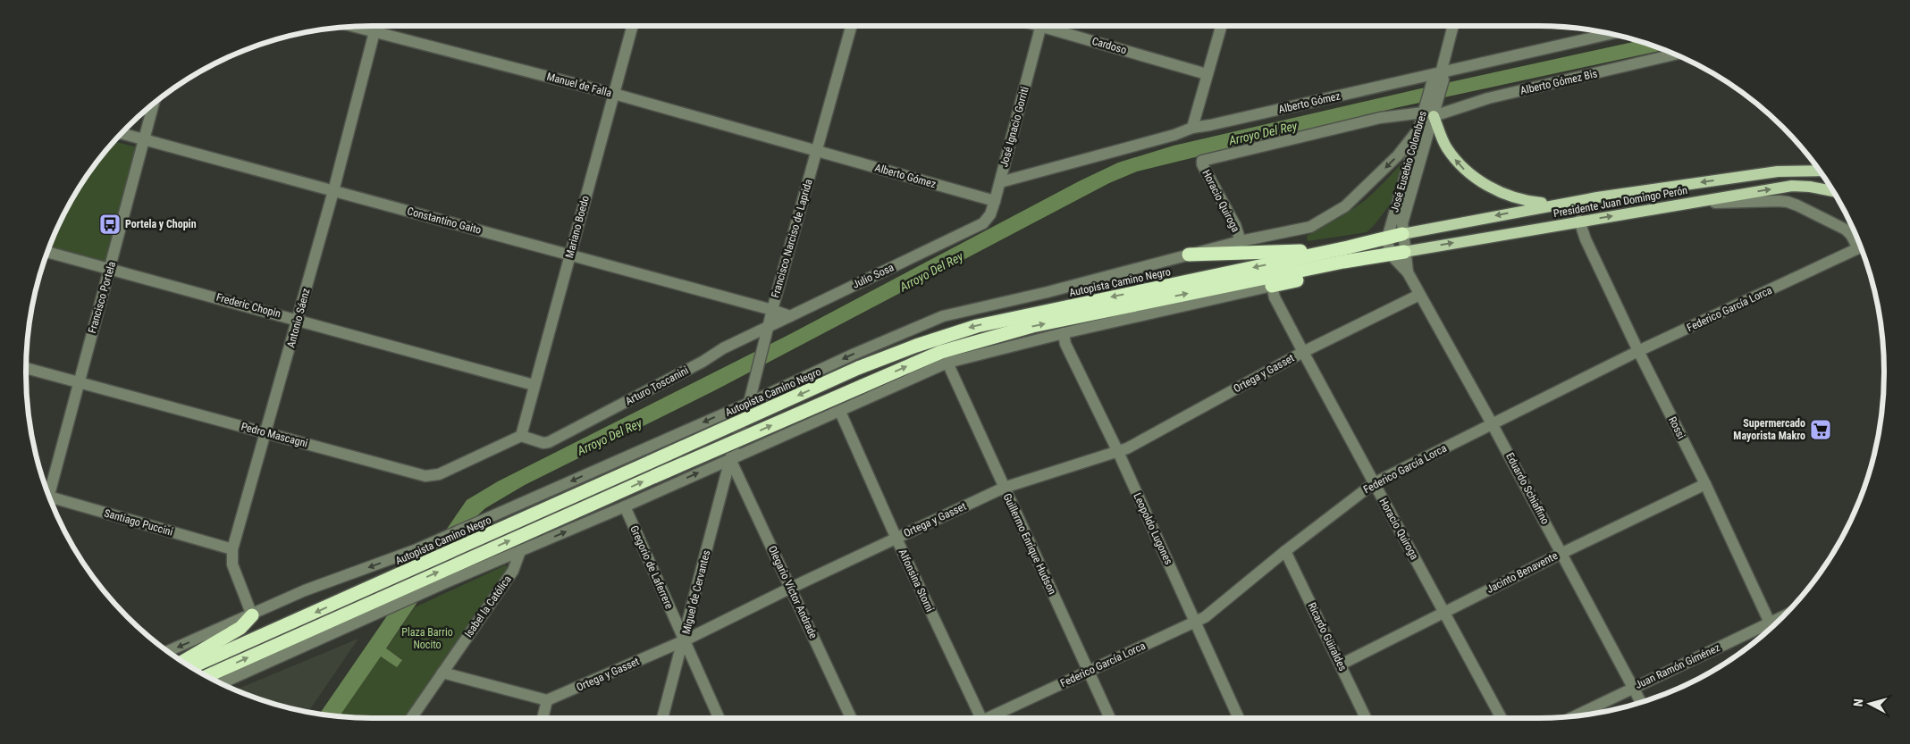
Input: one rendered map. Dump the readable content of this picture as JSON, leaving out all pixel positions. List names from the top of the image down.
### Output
{
  "streets": {
    "highway": ["Autopista Camino Negro"],
    "main road": ["Presidente Juan Domingo Perón"],
    "street": [
      "Cardoso",
      "Alberto Gómez Bis",
      "Manuel de Falla",
      "Alberto Gómez",
      "José Ignacio Gorriti",
      "José Eusebio Colombres",
      "Horacio Quiroga",
      "Constantino Gaito",
      "Mariano Boedo",
      "Francisco Narciso de Laprida",
      "Julio Sosa",
      "Francisco Portela",
      "Frederic Chopin",
      "Federico García Lorca",
      "Antonio Sáenz",
      "Ortega y Gasset",
      "Arturo Toscanini",
      "Rossi",
      "Pedro Mascagni",
      "Eduardo Schiaffino",
      "Santiago Puccini",
      "Leopoldo Lugones",
      "Guillermo Enrique Hudson",
      "Gregorio de Laferrere",
      "Jacinto Benavente",
      "Alfonsina Storni",
      "Miguel de Cervantes",
      "Olegario Víctor Andrade",
      "Isabel la Católica",
      "Ricardo Güiraldes",
      "Juan Ramón Giménez"
    ]
  },
  "crossings": [
    ["Alberto Gómez Bis", "José Eusebio Colombres"],
    ["Alberto Gómez Bis", "Horacio Quiroga"],
    ["Manuel de Falla", "Alberto Gómez"],
    ["Manuel de Falla", "Mariano Boedo"],
    ["Manuel de Falla", "Francisco Narciso de Laprida"],
    ["Manuel de Falla", "Antonio Sáenz"],
    ["Alberto Gómez", "José Ignacio Gorriti"],
    ["Alberto Gómez", "José Eusebio Colombres"],
    ["Alberto Gómez", "Francisco Narciso de Laprida"],
    ["José Ignacio Gorriti", "Julio Sosa"],
    ["José Eusebio Colombres", "Presidente Juan Domingo Perón"],
    ["José Eusebio Colombres", "Autopista Camino Negro"],
    ["José Eusebio Colombres", "Eduardo Schiaffino"],
    ["Horacio Quiroga", "Federico García Lorca"],
    ["Horacio Quiroga", "Ortega y Gasset"],
    ["Horacio Quiroga", "Jacinto Benavente"],
    ["Presidente Juan Domingo Perón", "Autopista Camino Negro"],
    ["Presidente Juan Domingo Perón", "Federico García Lorca"],
    ["Presidente Juan Domingo Perón", "Rossi"],
    ["Presidente Juan Domingo Perón", "Eduardo Schiaffino"],
    ["Constantino Gaito", "Mariano Boedo"],
    ["Constantino Gaito", "Francisco Narciso de Laprida"],
    ["Constantino Gaito", "Francisco Portela"],
    ["Constantino Gaito", "Antonio Sáenz"],
    ["Mariano Boedo", "Frederic Chopin"],
    ["Mariano Boedo", "Arturo Toscanini"],
    ["Mariano Boedo", "Pedro Mascagni"],
    ["Francisco Narciso de Laprida", "Arturo Toscanini"],
    ["Francisco Narciso de Laprida", "Miguel de Cervantes"],
    ["Francisco Narciso de Laprida", "Olegario Víctor Andrade"],
    ["Julio Sosa", "Arturo Toscanini"],
    ["Autopista Camino Negro", "Eduardo Schiaffino"],
    ["Francisco Portela", "Frederic Chopin"],
    ["Francisco Portela", "Pedro Mascagni"],
    ["Frederic Chopin", "Antonio Sáenz"],
    ["Federico García Lorca", "Rossi"],
    ["Federico García Lorca", "Eduardo Schiaffino"],
    ["Federico García Lorca", "Leopoldo Lugones"],
    ["Federico García Lorca", "Guillermo Enrique Hudson"],
    ["Federico García Lorca", "Ricardo Güiraldes"],
    ["Antonio Sáenz", "Pedro Mascagni"],
    ["Antonio Sáenz", "Santiago Puccini"],
    ["Ortega y Gasset", "Eduardo Schiaffino"],
    ["Ortega y Gasset", "Leopoldo Lugones"],
    ["Ortega y Gasset", "Guillermo Enrique Hudson"],
    ["Ortega y Gasset", "Gregorio de Laferrere"],
    ["Ortega y Gasset", "Alfonsina Storni"],
    ["Ortega y Gasset", "Miguel de Cervantes"],
    ["Ortega y Gasset", "Olegario Víctor Andrade"],
    ["Arturo Toscanini", "Pedro Mascagni"],
    ["Rossi", "Jacinto Benavente"],
    ["Rossi", "Juan Ramón Giménez"],
    ["Eduardo Schiaffino", "Jacinto Benavente"],
    ["Eduardo Schiaffino", "Juan Ramón Giménez"],
    ["Gregorio de Laferrere", "Miguel de Cervantes"],
    ["Jacinto Benavente", "Ricardo Güiraldes"],
    ["Miguel de Cervantes", "Olegario Víctor Andrade"]
  ],
  "water": ["Arroyo Del Rey"],
  "parks": ["Plaza Barrio Nocito"],
  "places": {
    "bus stop": ["Portela y Chopin"],
    "supermarket": ["Supermercado Mayorista Makro"]
  },
  "north": "left"
}
